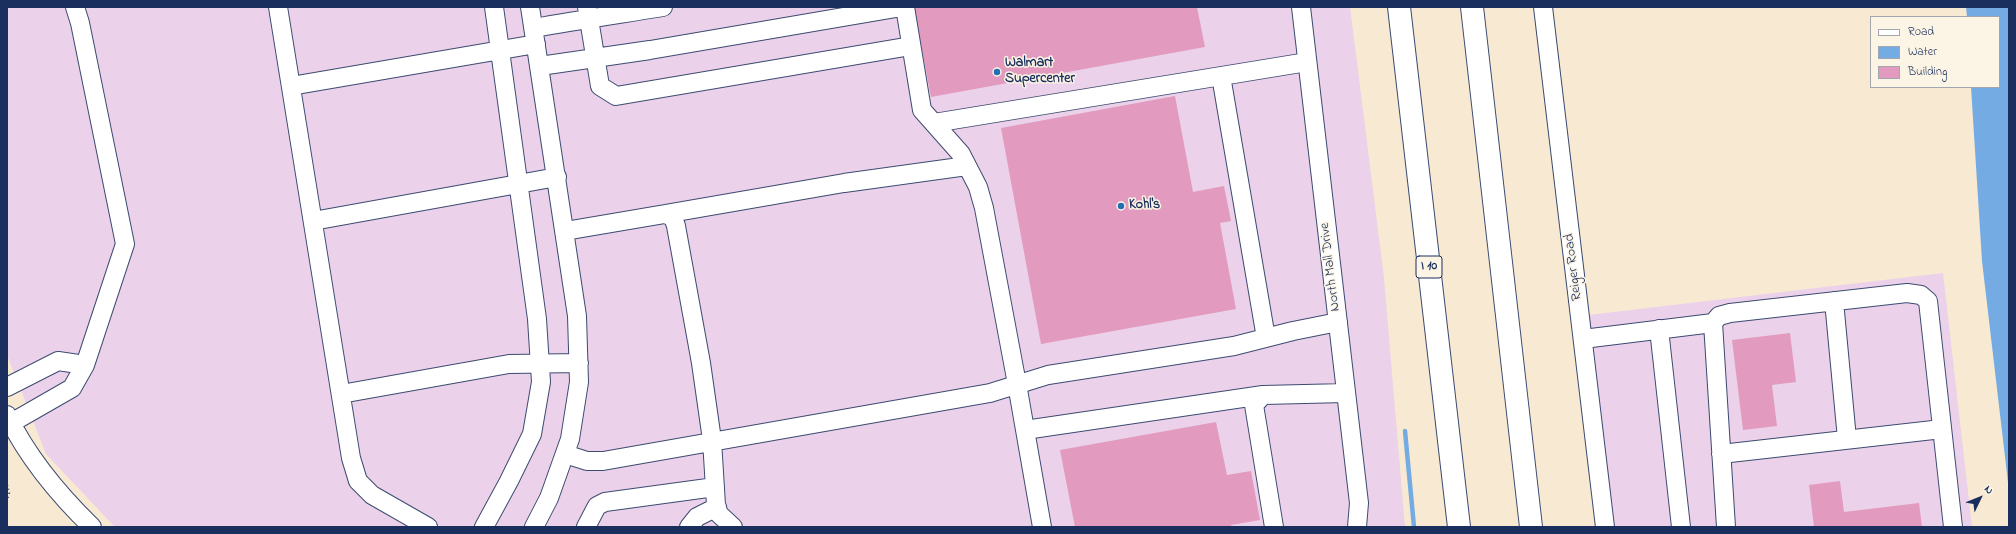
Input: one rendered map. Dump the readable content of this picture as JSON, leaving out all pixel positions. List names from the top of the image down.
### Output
{
  "streets": {
    "highway": ["I 10"],
    "street": ["North Mall Drive", "Reiger Road"]
  },
  "places": ["Walmart Supercenter", "Kohl's"],
  "legend": ["Road", "Water", "Building"],
  "north": "top right"
}
